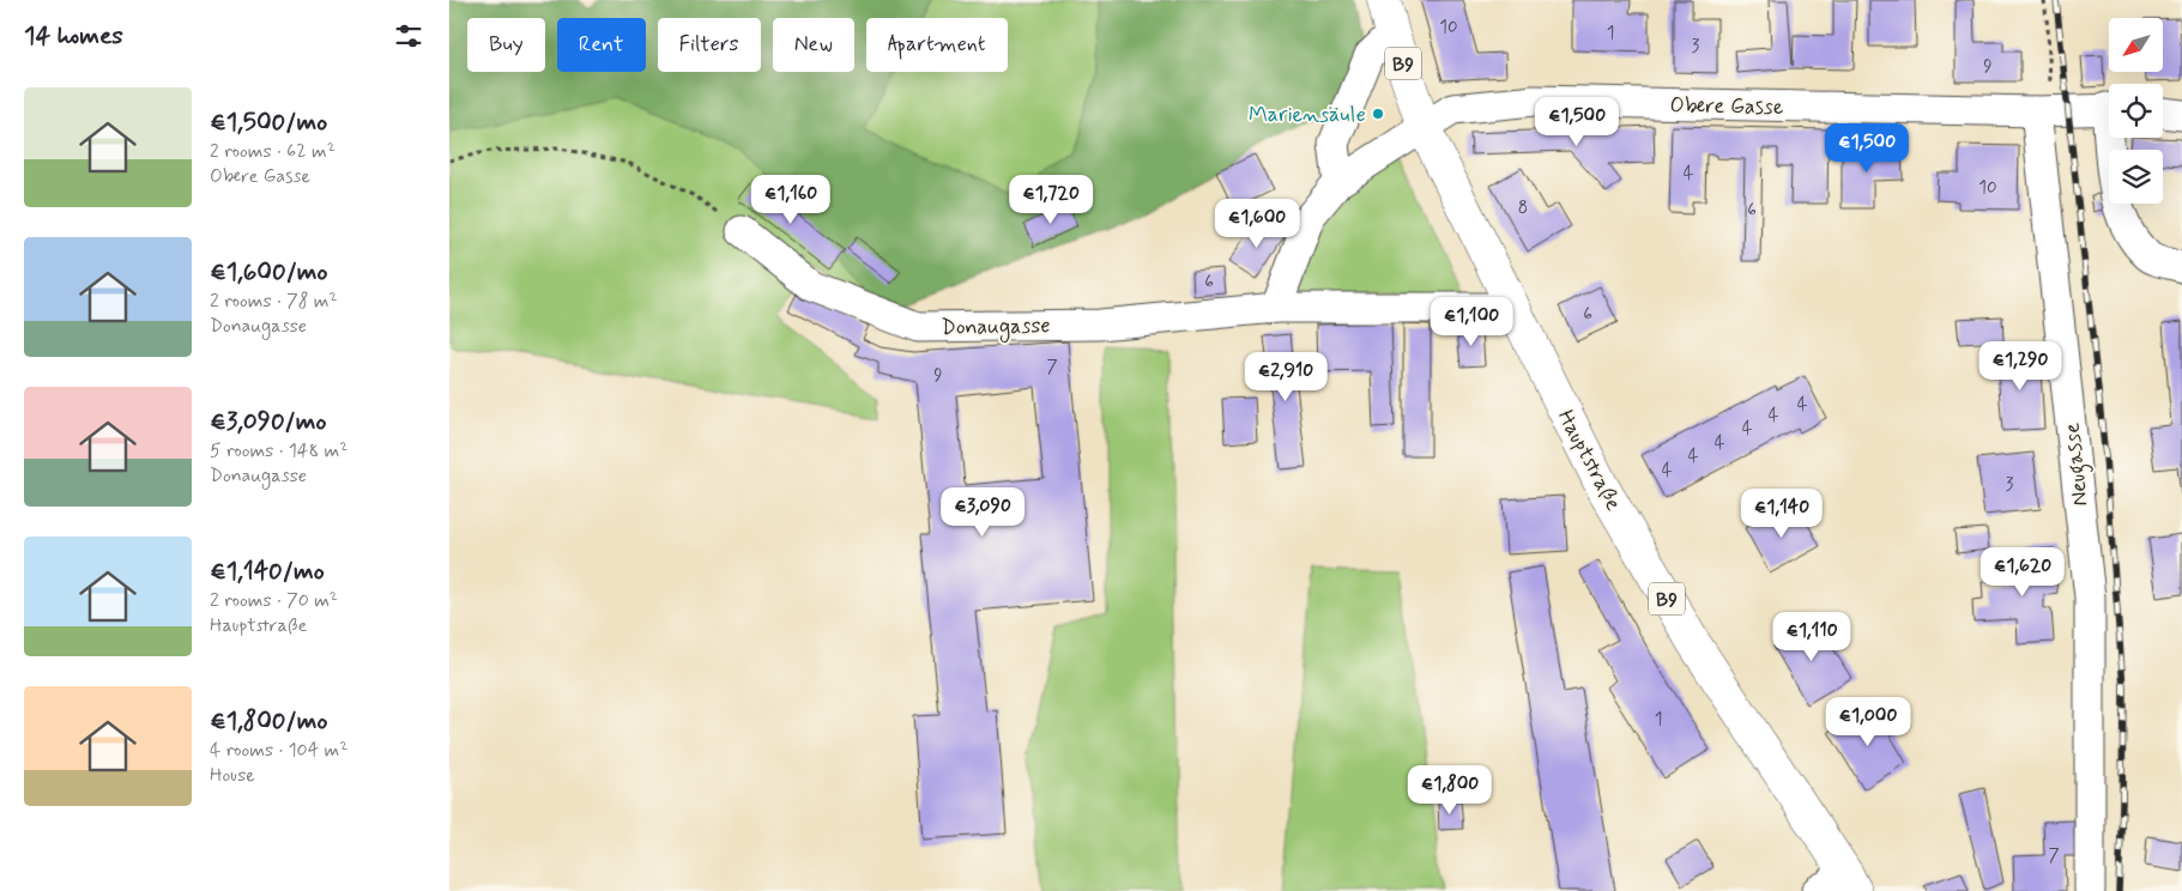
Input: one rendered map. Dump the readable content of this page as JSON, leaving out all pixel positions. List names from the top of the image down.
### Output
{
  "streets": {
    "main road": ["B9", "Hauptstraße"],
    "street": ["Obere Gasse", "Donaugasse", "Neugasse"]
  },
  "crossings": [
    ["Obere Gasse", "Hauptstraße"],
    ["Obere Gasse", "Neugasse"],
    ["Donaugasse", "Hauptstraße"]
  ],
  "places": ["Mariensäule"],
  "house_numbers": [
    "10",
    "1",
    "3",
    "9",
    "4",
    "10",
    "8",
    "6",
    "6",
    "6",
    "7",
    "9",
    "4",
    "4",
    "4",
    "4",
    "4",
    "4",
    "3",
    "1",
    "7"
  ],
  "north": "bottom left",
  "page": {
    "heading": "14 homes",
    "chip": [
      "Buy",
      "Rent",
      "Filters",
      "New",
      "Apartment"
    ],
    "list": [
      {
        "name": "€1,500/mo",
        "note": "2 rooms · 62 m² · Obere Gasse"
      },
      {
        "name": "€1,600/mo",
        "note": "2 rooms · 78 m² · Donaugasse"
      },
      {
        "name": "€3,090/mo",
        "note": "5 rooms · 148 m² · Donaugasse"
      },
      {
        "name": "€1,140/mo",
        "note": "2 rooms · 70 m² · Hauptstraße"
      },
      {
        "name": "€1,800/mo",
        "note": "4 rooms · 104 m² · House"
      }
    ],
    "price": [
      "€1,500",
      "€1,500",
      "€1,160",
      "€1,720",
      "€1,600",
      "€1,100",
      "€1,290",
      "€2,910",
      "€3,090",
      "€1,140",
      "€1,620",
      "€1,110",
      "€1,000",
      "€1,800"
    ]
  }
}
